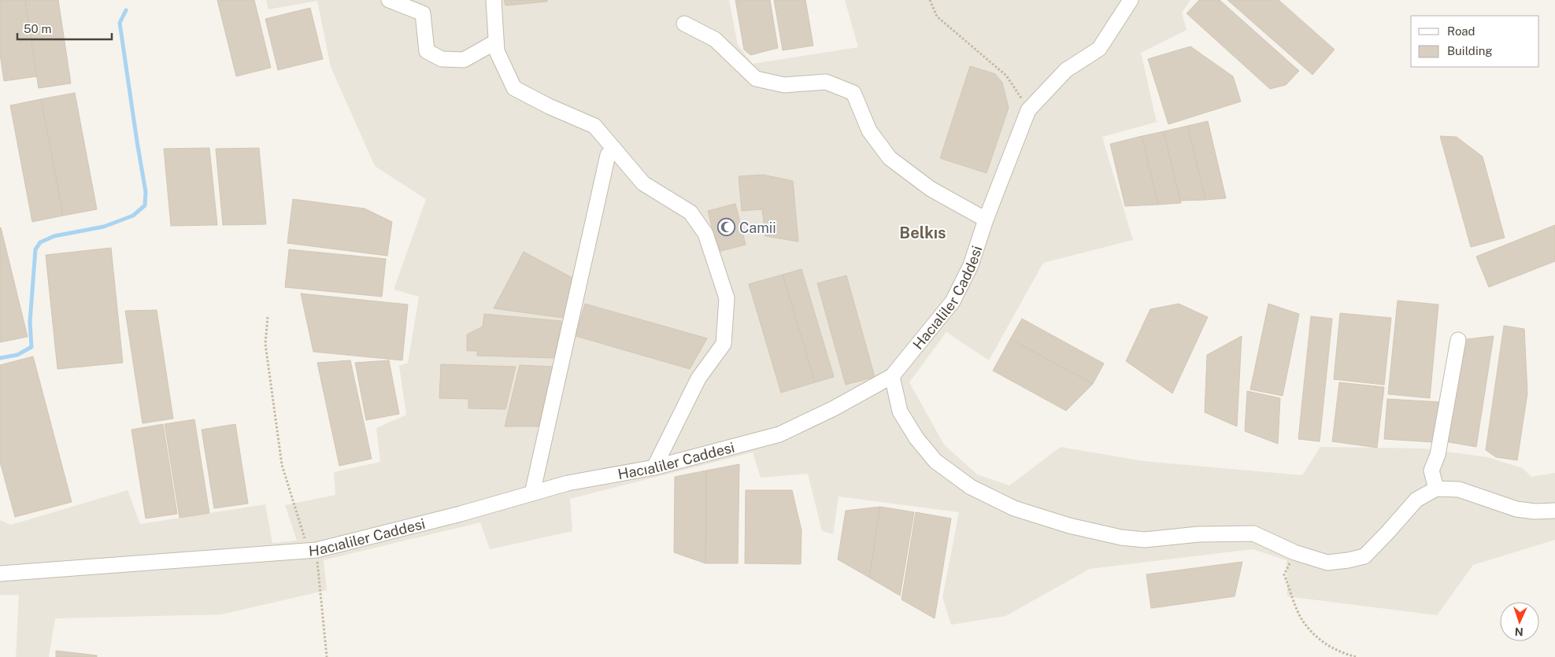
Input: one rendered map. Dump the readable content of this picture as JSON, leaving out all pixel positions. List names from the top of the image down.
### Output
{
  "streets": {
    "street": ["Hacıaliler Caddesi"]
  },
  "districts": ["Belkıs"],
  "places": {
    "mosque": ["Camii"]
  },
  "legend": ["Road", "Building"],
  "scale_bar": "50 m",
  "north": "bottom"
}
